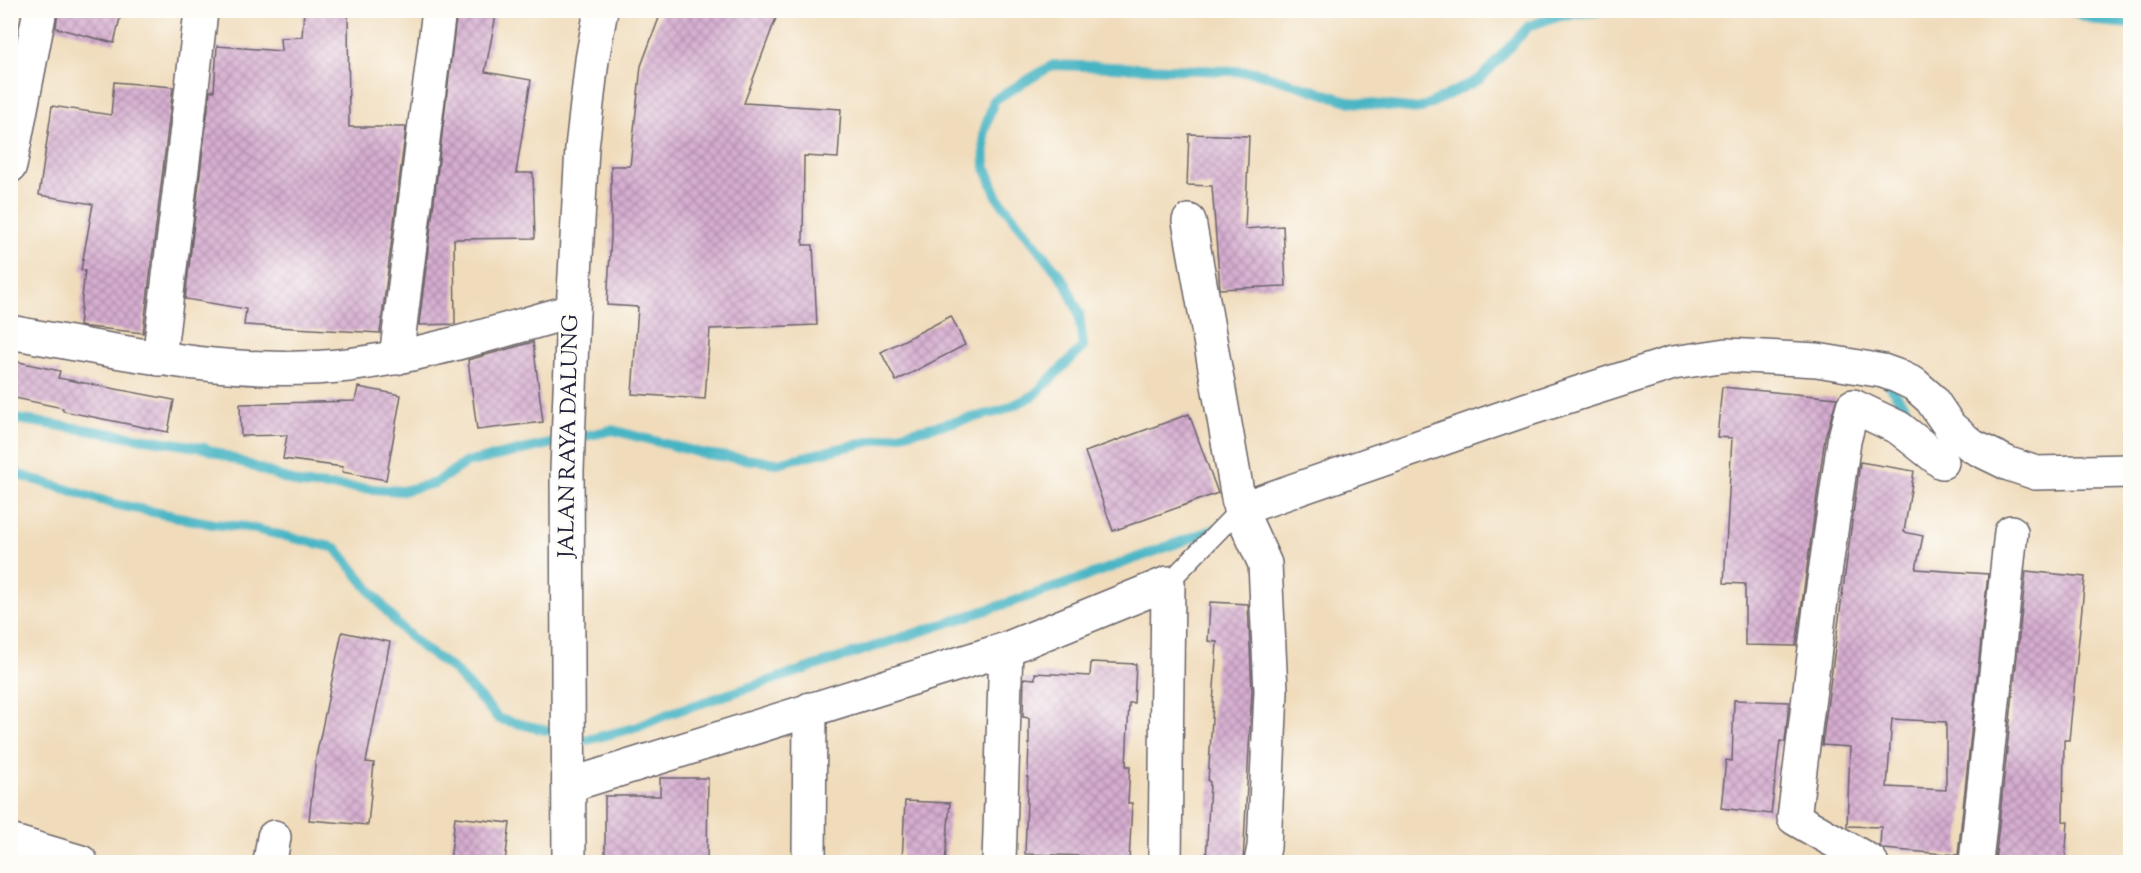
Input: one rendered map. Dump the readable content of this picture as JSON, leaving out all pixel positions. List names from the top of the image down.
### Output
{
  "streets": {
    "street": ["JALAN RAYA DALUNG"]
  }
}
